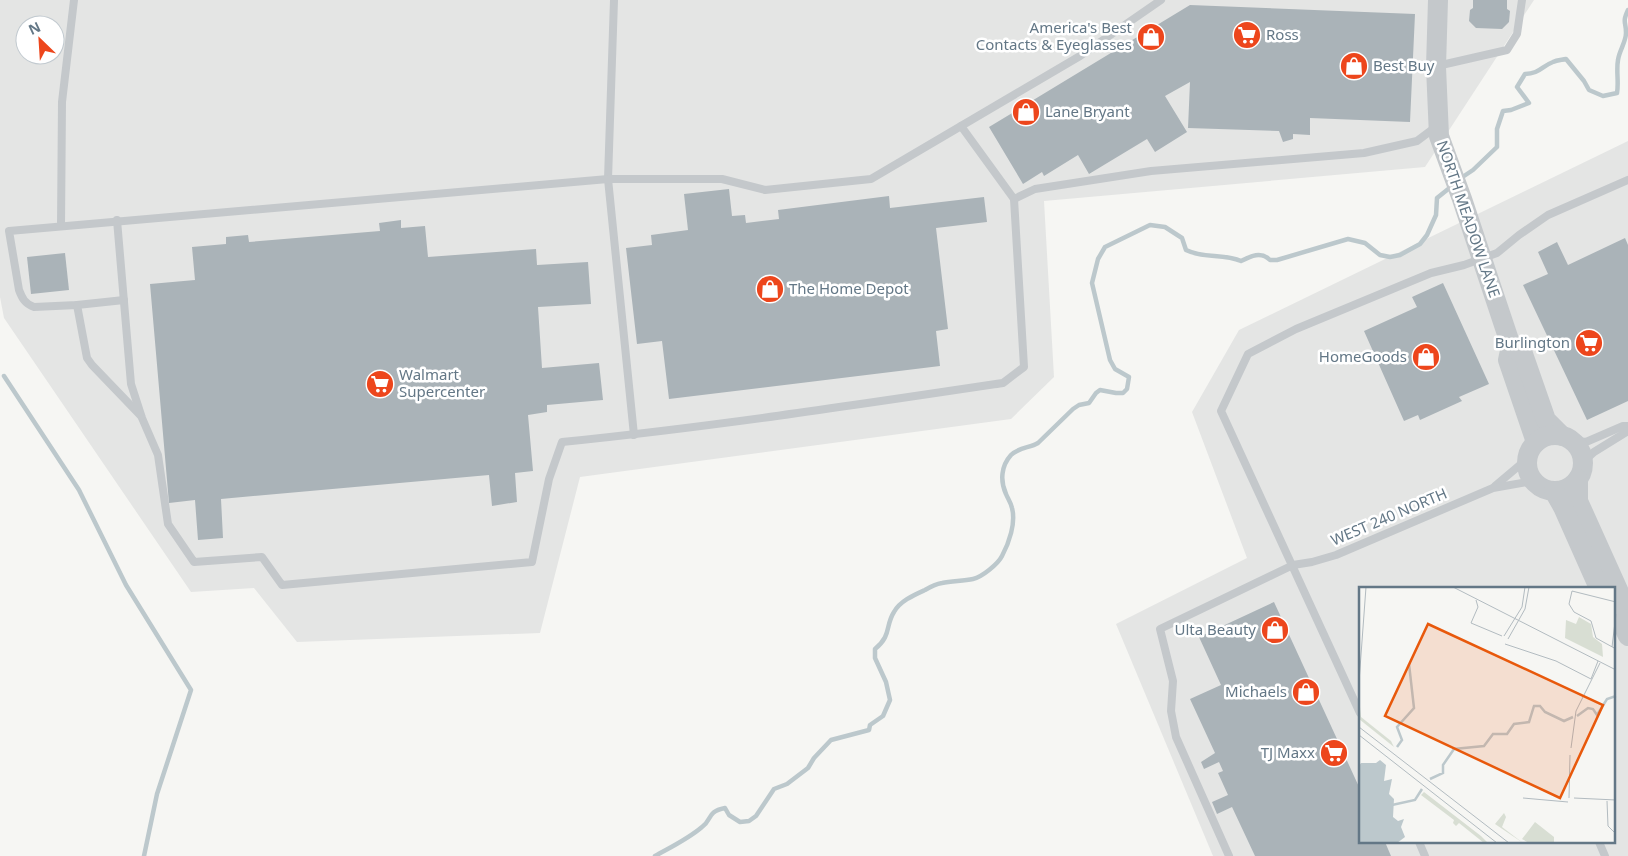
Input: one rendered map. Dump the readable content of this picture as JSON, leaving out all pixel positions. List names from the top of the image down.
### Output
{
  "streets": {
    "street": ["NORTH MEADOW LANE"],
    "lane": ["WEST 240 NORTH"]
  },
  "crossings": [
    ["NORTH MEADOW LANE", "WEST 240 NORTH"]
  ],
  "places": {
    "supermarket": [
      "Ross",
      "Burlington",
      "Walmart Supercenter",
      "TJ Maxx"
    ],
    "shop": [
      "America's Best Contacts & Eyeglasses",
      "Best Buy",
      "Lane Bryant",
      "The Home Depot",
      "HomeGoods",
      "Ulta Beauty",
      "Michaels"
    ]
  },
  "north": "top left"
}
